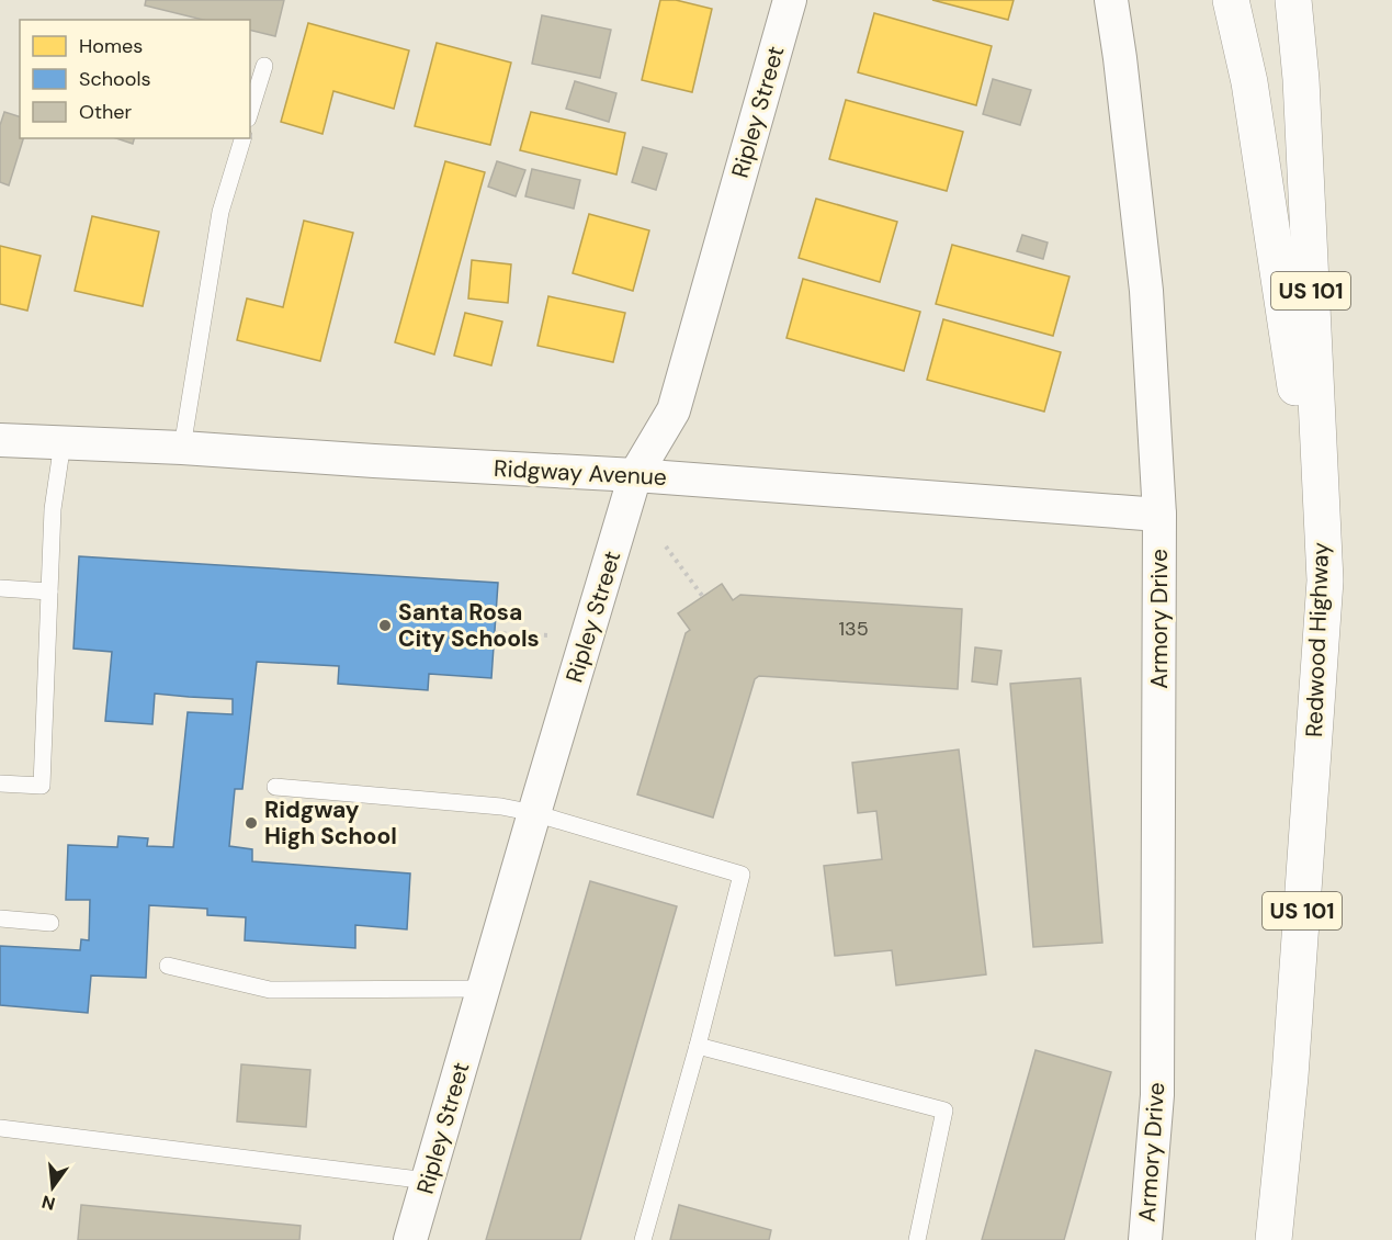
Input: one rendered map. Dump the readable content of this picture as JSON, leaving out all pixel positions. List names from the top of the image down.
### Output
{
  "streets": {
    "highway": ["US 101", "Redwood Highway"],
    "street": ["Ripley Street", "Ridgway Avenue", "Armory Drive"]
  },
  "crossings": [
    ["Ripley Street", "Ridgway Avenue"],
    ["Ridgway Avenue", "Armory Drive"]
  ],
  "places": ["Santa Rosa City Schools", "Ridgway High School"],
  "house_numbers": ["135"],
  "legend": ["Homes", "Schools", "Other"],
  "north": "bottom"
}
